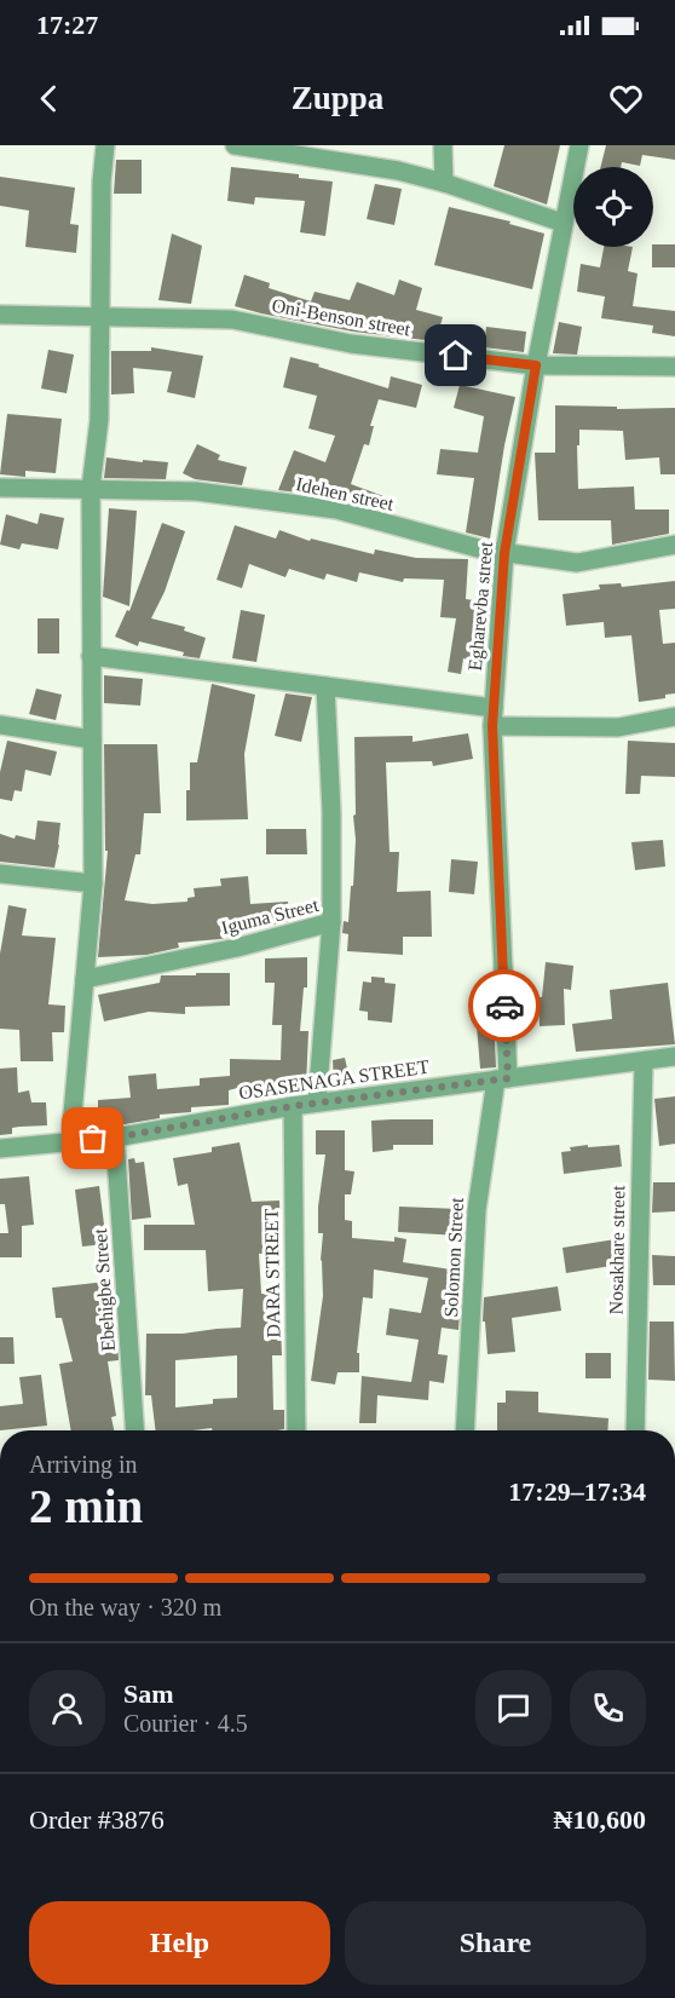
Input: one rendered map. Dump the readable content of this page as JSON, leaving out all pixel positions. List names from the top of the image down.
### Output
{
  "streets": {
    "street": [
      "Oni-Benson street",
      "Idehen street",
      "Egharevba street",
      "Iguma Street",
      "OSASENAGA STREET",
      "Nosakhare street",
      "Solomon Street",
      "DARA STREET",
      "Ebehigbe Street"
    ]
  },
  "crossings": [
    ["Oni-Benson street", "Egharevba street"],
    ["Idehen street", "Egharevba street"],
    ["Egharevba street", "OSASENAGA STREET"],
    ["Egharevba street", "Solomon Street"],
    ["Iguma Street", "OSASENAGA STREET"],
    ["OSASENAGA STREET", "Nosakhare street"],
    ["OSASENAGA STREET", "Solomon Street"],
    ["OSASENAGA STREET", "DARA STREET"],
    ["OSASENAGA STREET", "Ebehigbe Street"]
  ],
  "page": {
    "status": "17:27",
    "header": "Zuppa",
    "heading": ["2 min", "Arriving in", "17:29–17:34"],
    "panel": [
      "Sam",
      "Courier · 4.5",
      "Order #3876",
      "₦10,600"
    ],
    "bar": "On the way · 320 m",
    "buttons": ["Help", "Share"]
  }
}
